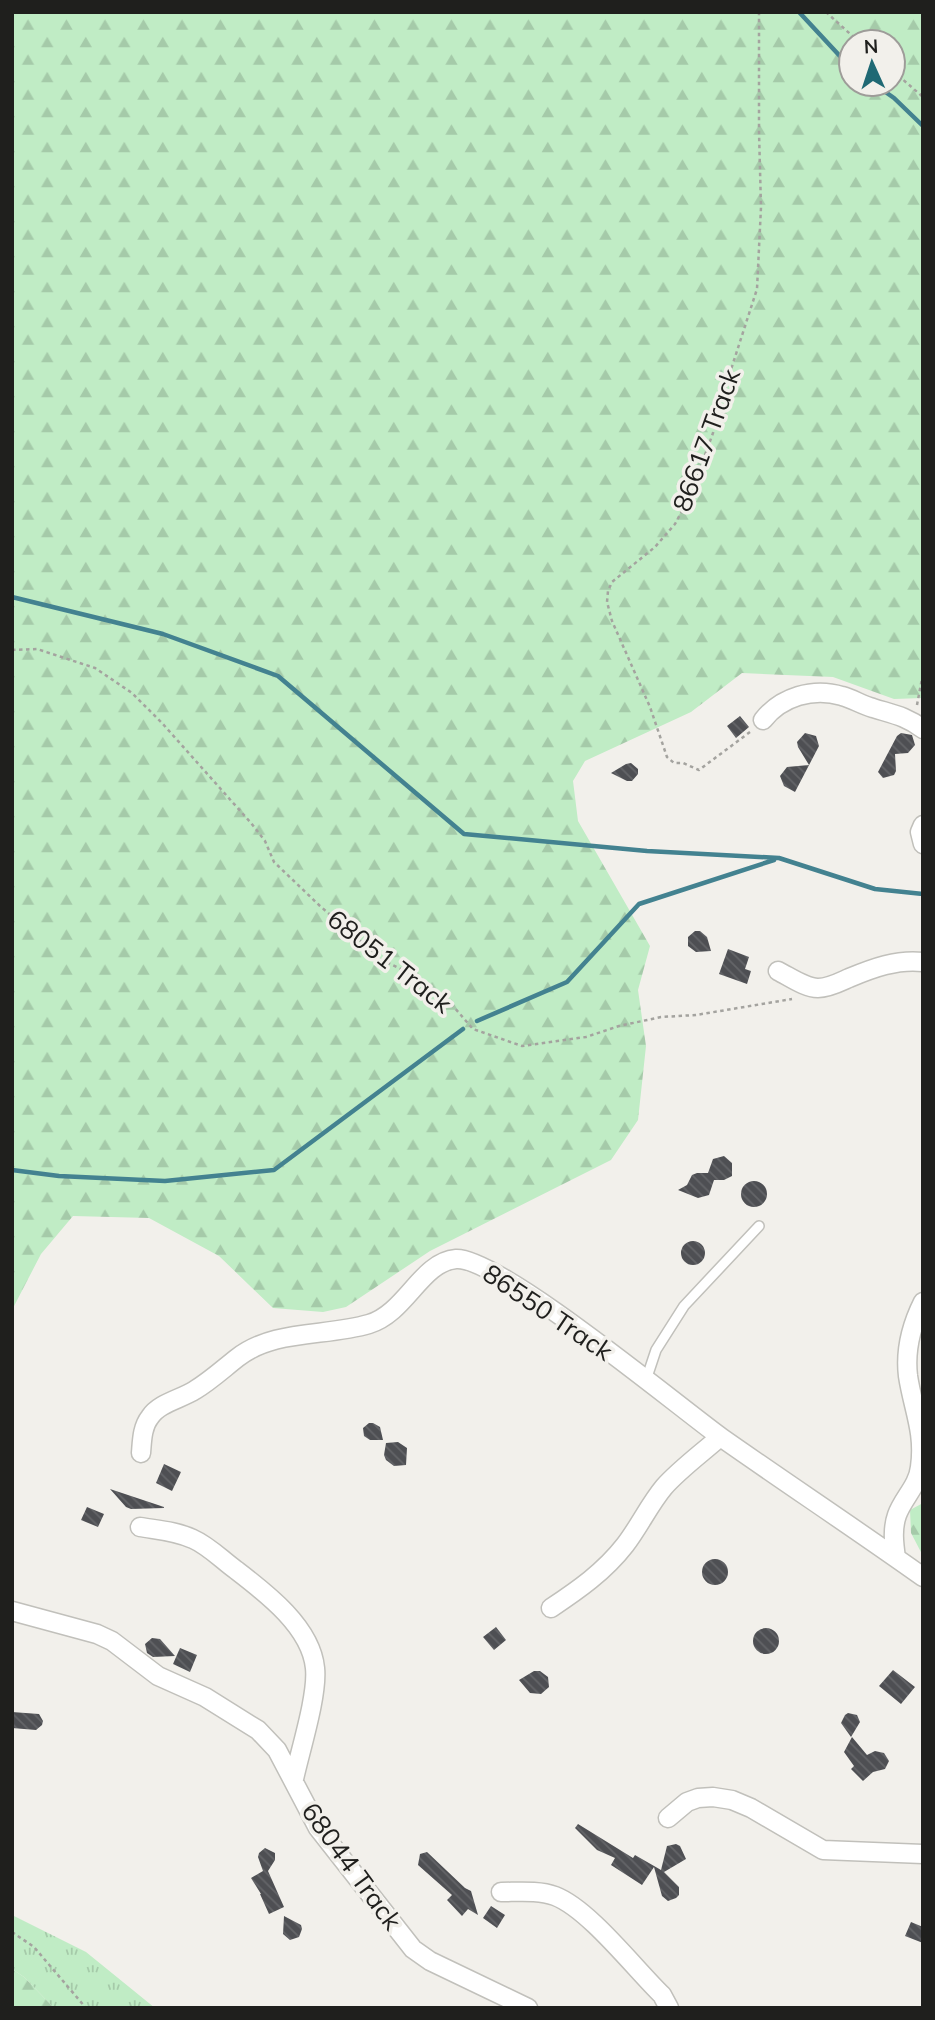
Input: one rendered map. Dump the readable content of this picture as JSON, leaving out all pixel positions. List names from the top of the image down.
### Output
{
  "streets": {
    "street": ["86550 Track", "68044 Track"],
    "path": ["86617 Track", "68051 Track"]
  },
  "north": "top"
}
